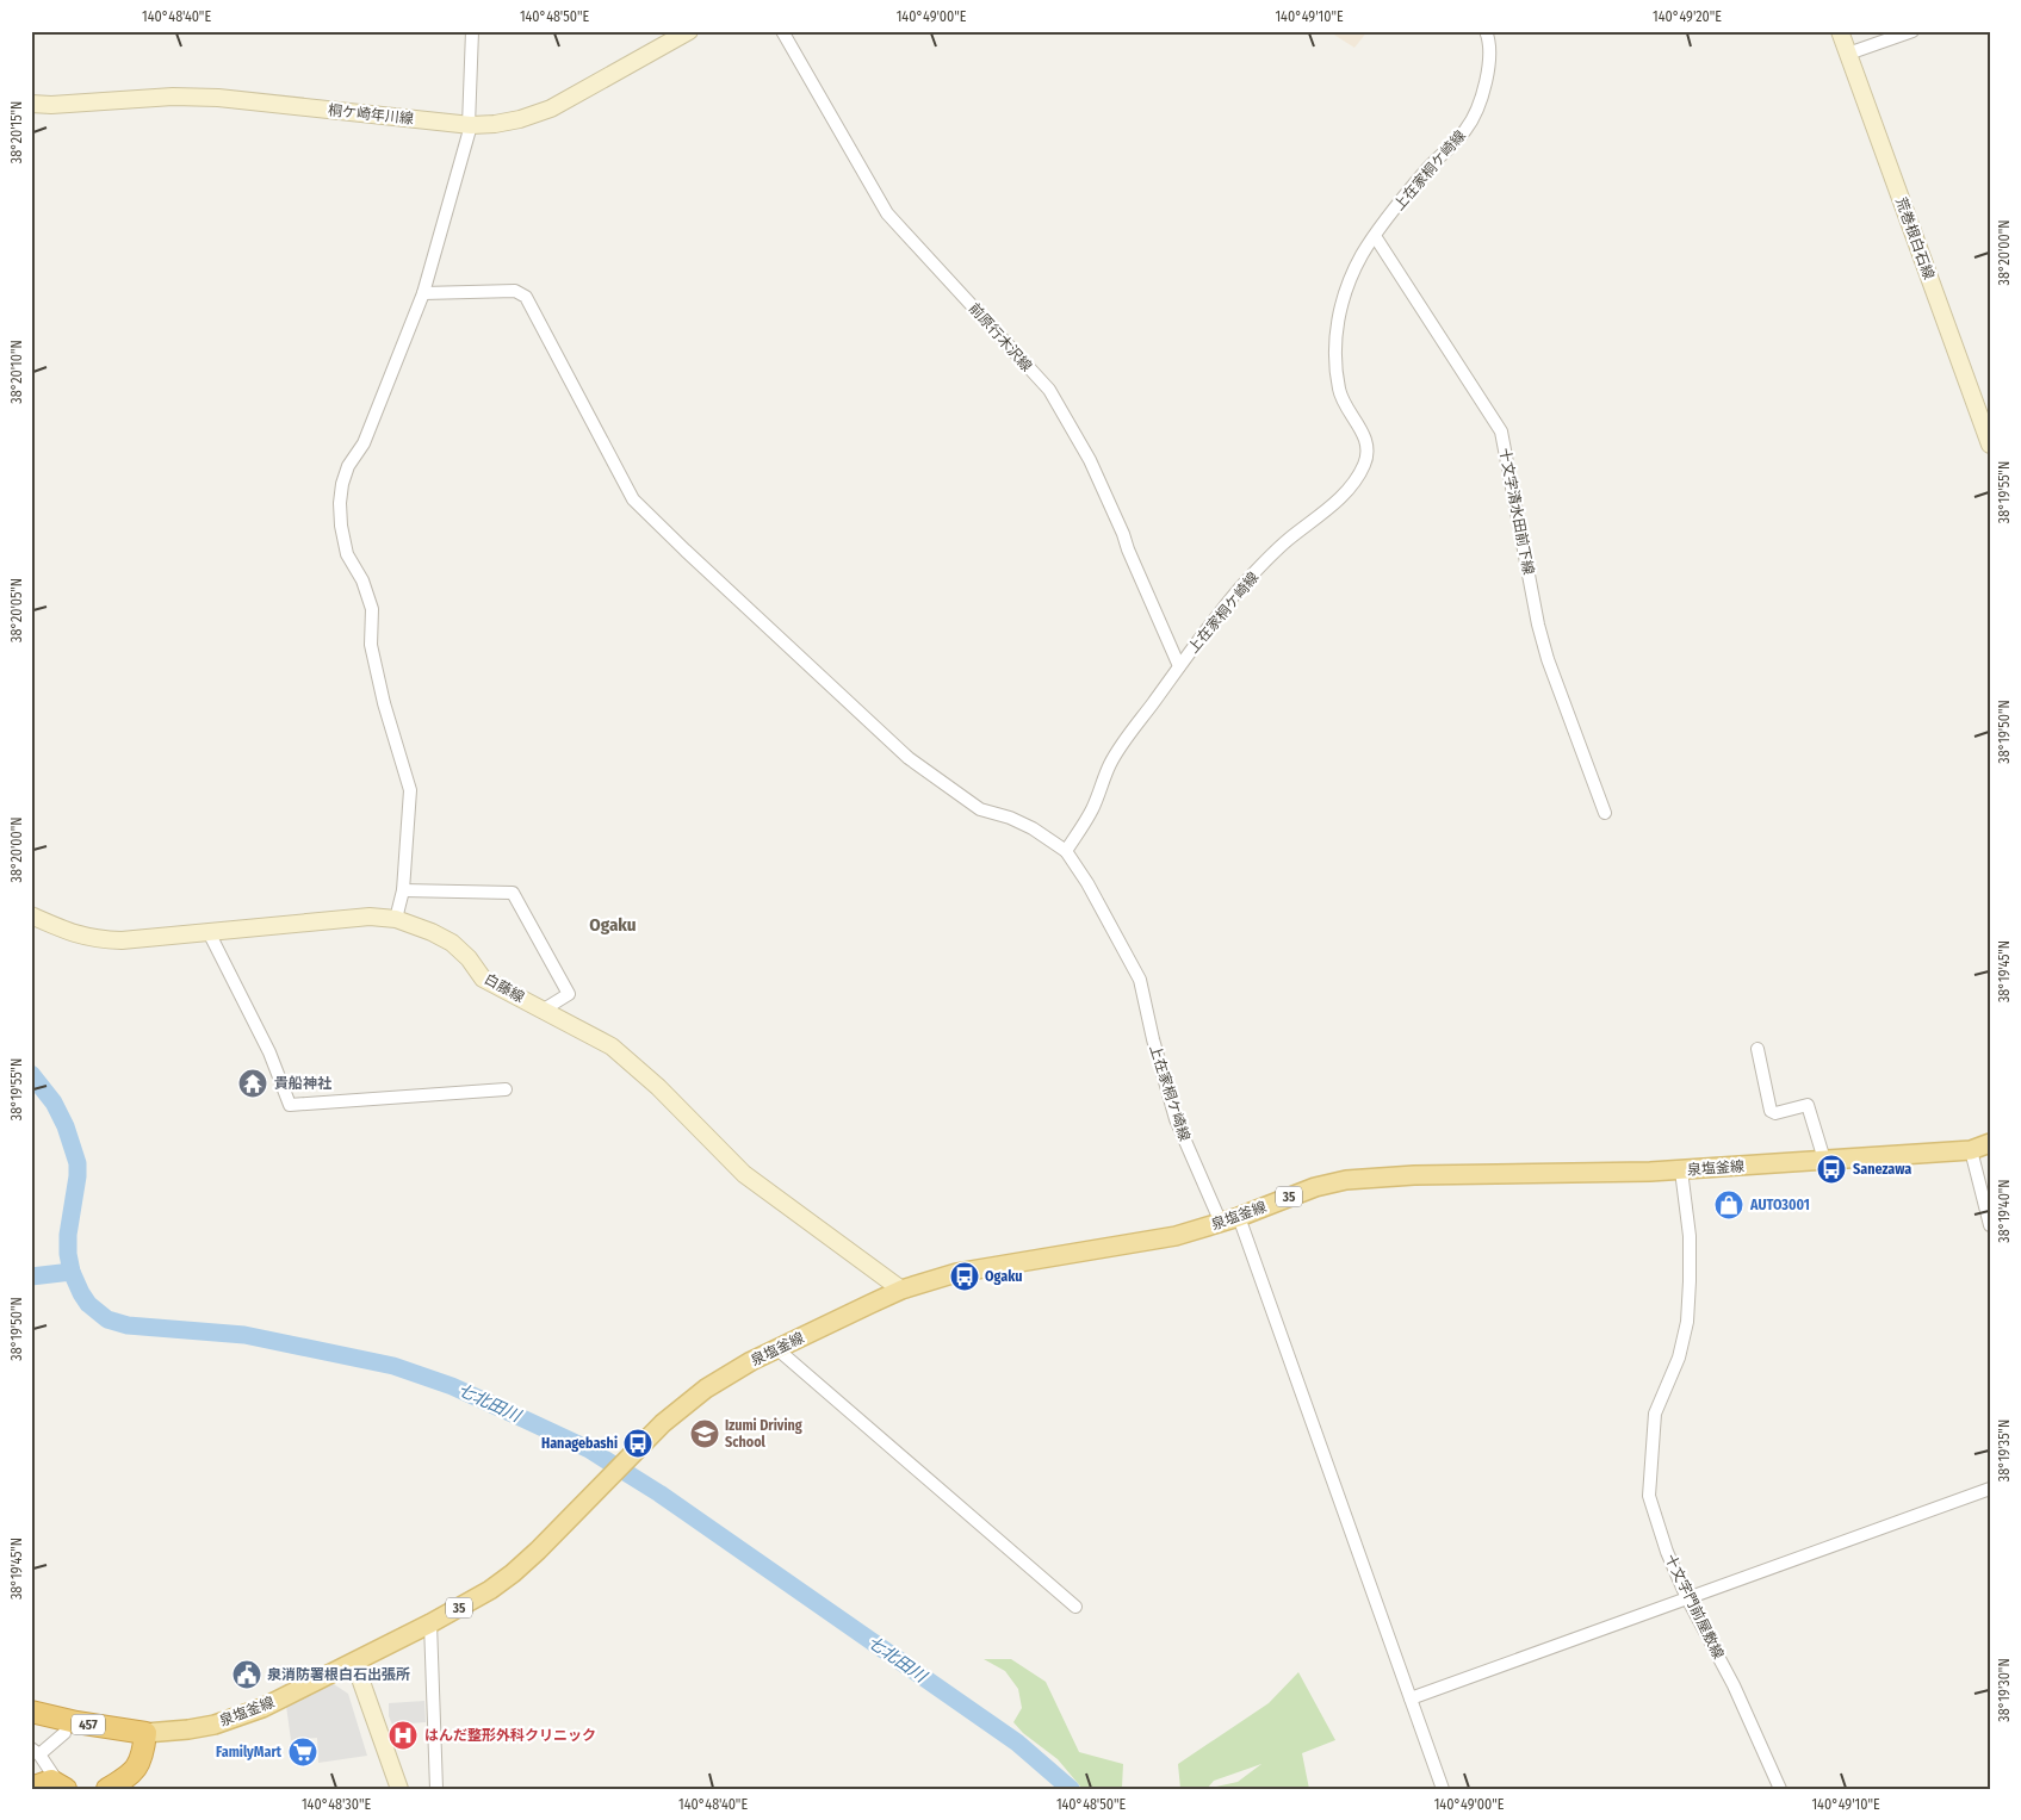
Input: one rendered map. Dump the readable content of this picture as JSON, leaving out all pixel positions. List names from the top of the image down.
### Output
{
  "streets": {
    "highway": ["457"],
    "main road": ["泉塩釜線", "35"],
    "street": [
      "桐ケ崎年川線",
      "上在家桐ケ崎線",
      "荒巻根白石線",
      "前原行木沢線",
      "十文字清水田前下線",
      "白藤線",
      "十文字門前屋敷線"
    ]
  },
  "crossings": [
    ["上在家桐ケ崎線", "前原行木沢線"],
    ["上在家桐ケ崎線", "十文字清水田前下線"],
    ["上在家桐ケ崎線", "泉塩釜線"],
    ["白藤線", "泉塩釜線"],
    ["泉塩釜線", "十文字門前屋敷線"],
    ["泉塩釜線", "457"]
  ],
  "districts": ["Ogaku"],
  "water": ["七北田川"],
  "places": {
    "temple": ["貴船神社"],
    "bus stop": ["Sanezawa", "Ogaku", "Hanagebashi"],
    "shop": ["AUTO3001"],
    "school or university": ["Izumi Driving School"],
    "public building": ["泉消防署根白石出張所"],
    "hospital": ["はんだ整形外科クリニック"],
    "supermarket": ["FamilyMart"]
  },
  "coordinates": [
    "140°48'40\"E",
    "140°48'50\"E",
    "140°49'00\"E",
    "140°49'10\"E",
    "140°49'20\"E",
    "38°20'15\"N",
    "38°20'00\"N",
    "38°20'10\"N",
    "38°19'55\"N",
    "38°20'05\"N",
    "38°19'50\"N",
    "38°19'45\"N",
    "38°19'40\"N",
    "38°19'35\"N",
    "38°19'30\"N",
    "140°48'30\"E"
  ]
}
